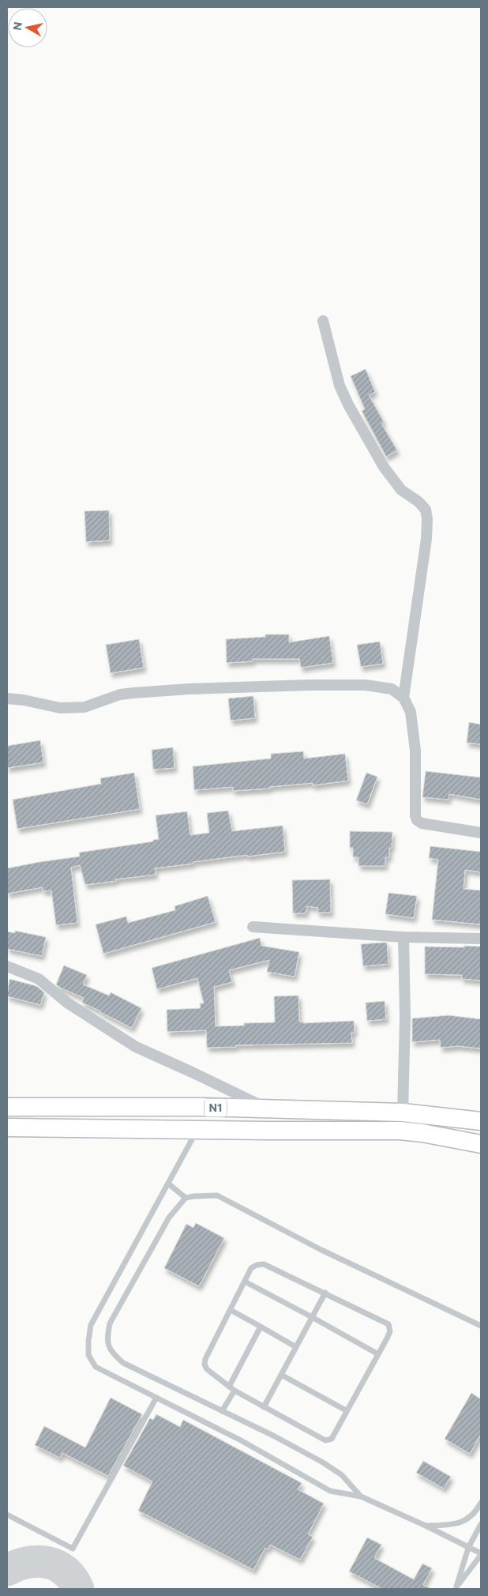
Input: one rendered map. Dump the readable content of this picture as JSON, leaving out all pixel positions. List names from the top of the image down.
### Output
{
  "streets": {
    "highway": ["N1"]
  },
  "north": "left"
}
